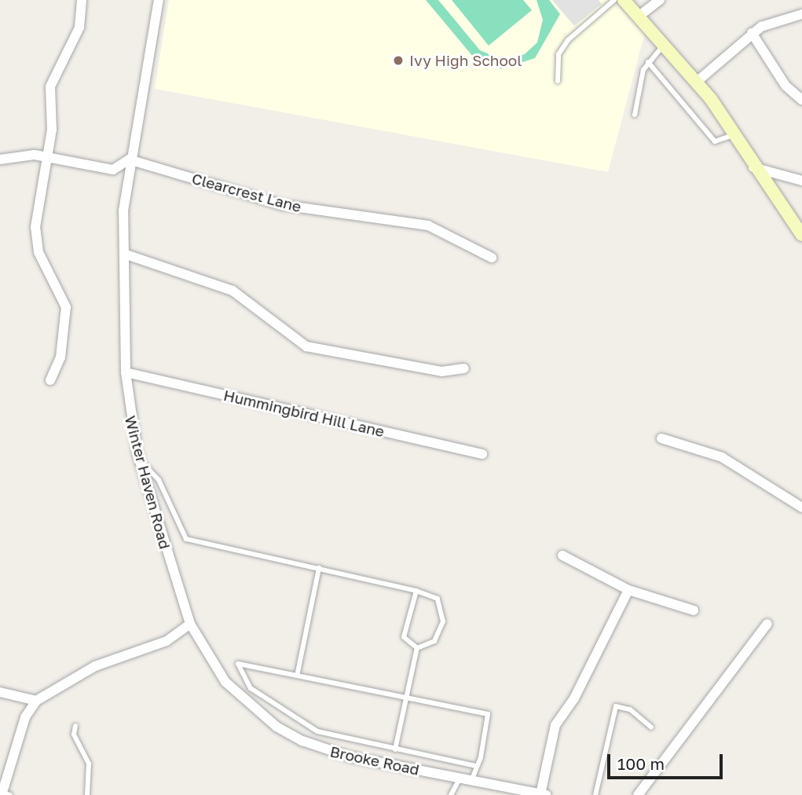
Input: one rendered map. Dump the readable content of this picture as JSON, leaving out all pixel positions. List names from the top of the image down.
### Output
{
  "streets": {
    "street": [
      "Clearcrest Lane",
      "Hummingbird Hill Lane",
      "Winter Haven Road",
      "Brooke Road"
    ]
  },
  "crossings": [
    ["Clearcrest Lane", "Winter Haven Road"],
    ["Hummingbird Hill Lane", "Winter Haven Road"],
    ["Winter Haven Road", "Brooke Road"]
  ],
  "places": ["Ivy High School"],
  "scale_bar": "100 m"
}
